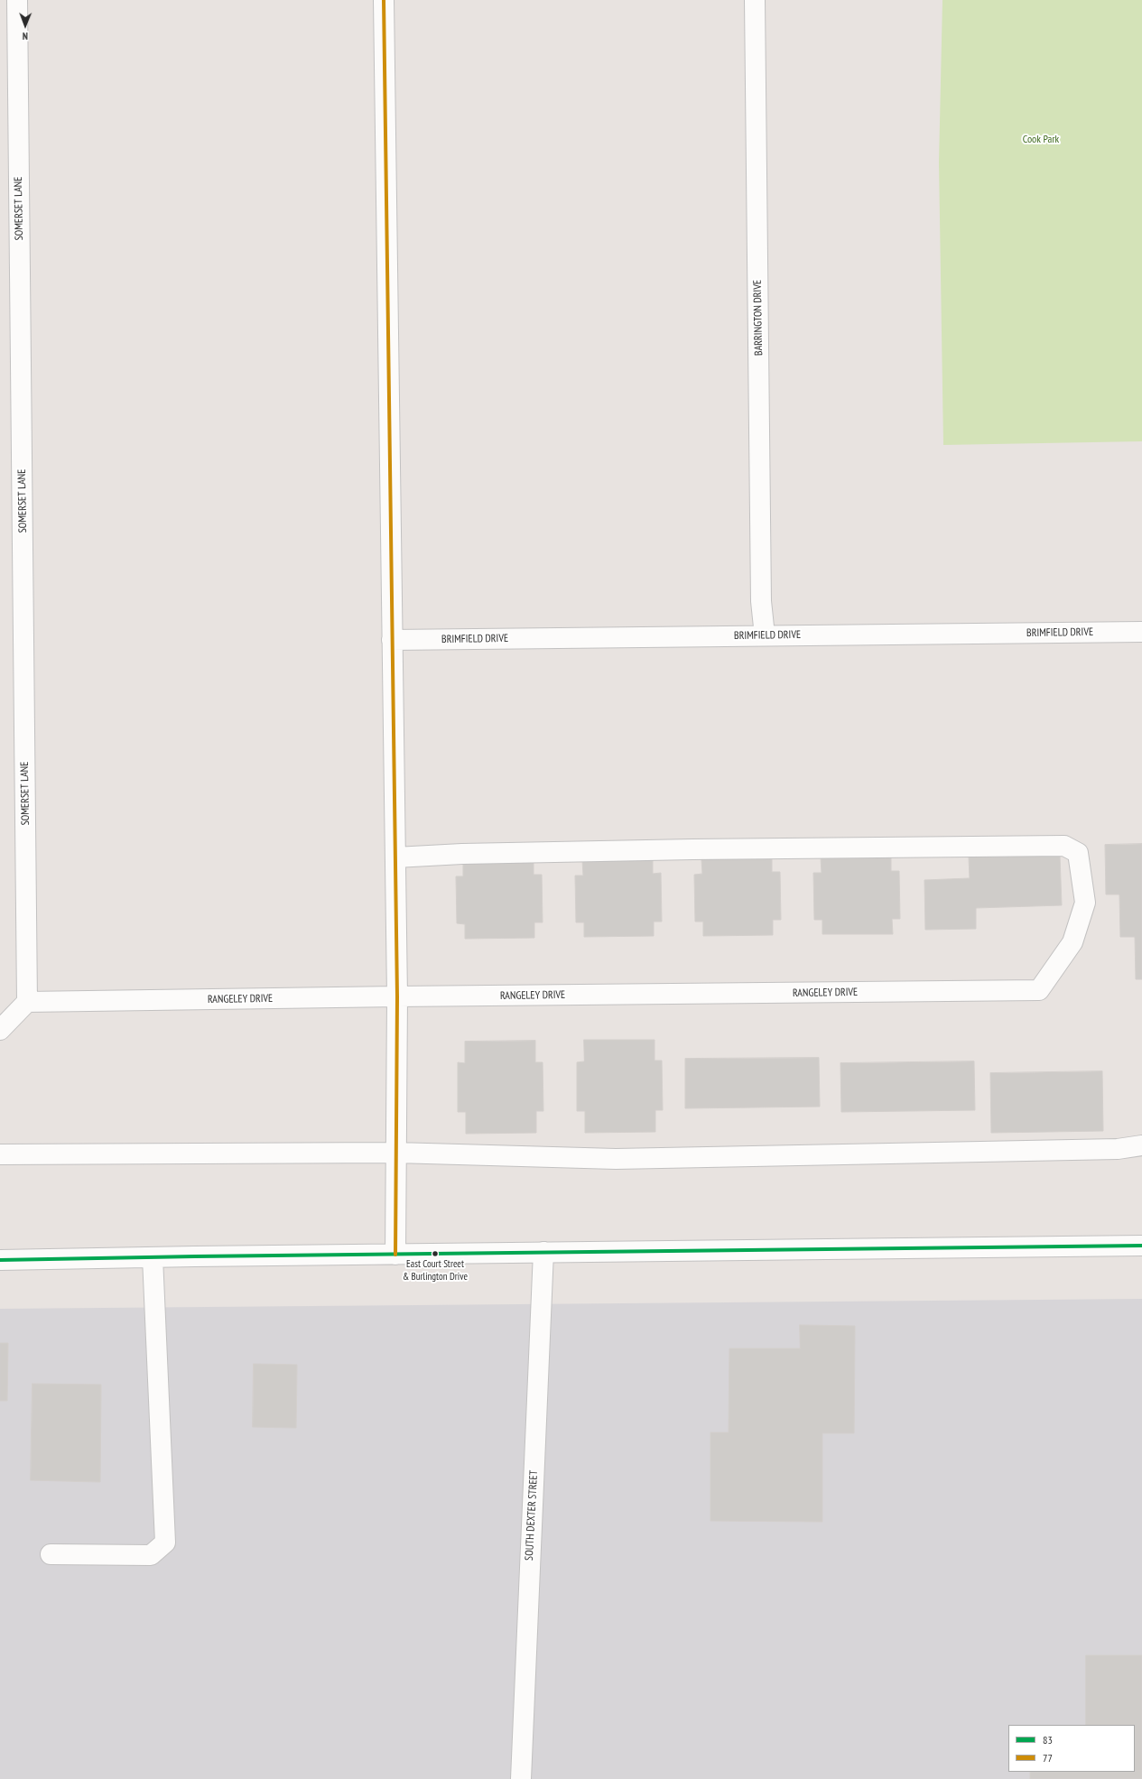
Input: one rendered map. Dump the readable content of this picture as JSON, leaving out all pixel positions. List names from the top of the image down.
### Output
{
  "streets": {
    "street": [
      "SOMERSET LANE",
      "BARRINGTON DRIVE",
      "BRIMFIELD DRIVE",
      "RANGELEY DRIVE",
      "SOUTH DEXTER STREET"
    ]
  },
  "crossings": [
    ["SOMERSET LANE", "RANGELEY DRIVE"],
    ["BARRINGTON DRIVE", "BRIMFIELD DRIVE"]
  ],
  "parks": ["Cook Park"],
  "places": ["East Court Street & Burlington Drive"],
  "lines": ["transit line 77", "transit line 83"],
  "legend": ["83", "77"],
  "north": "bottom"
}
